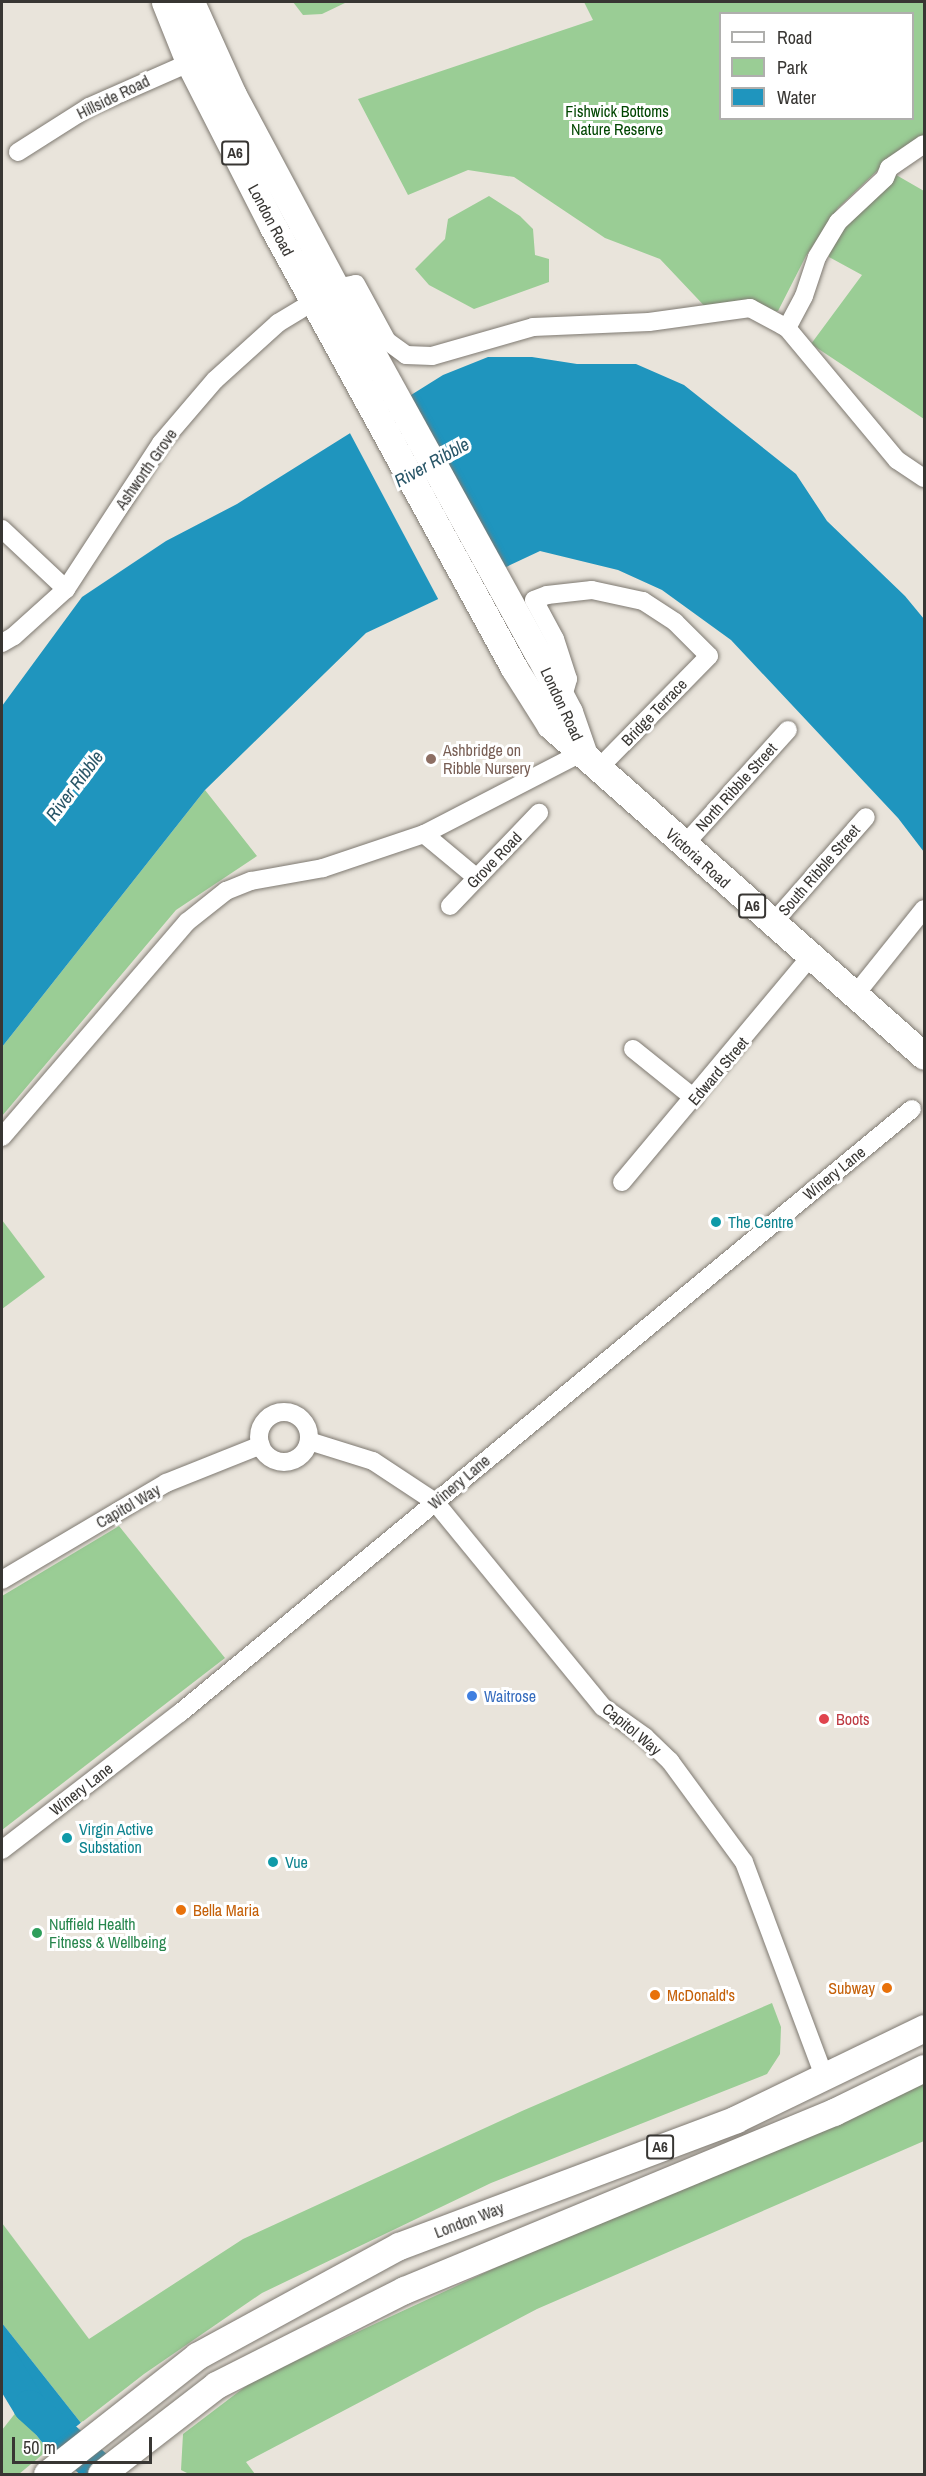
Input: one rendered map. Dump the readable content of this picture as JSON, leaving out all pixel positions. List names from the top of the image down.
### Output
{
  "streets": {
    "highway": [
      "A6",
      "London Road",
      "Victoria Road",
      "London Way"
    ],
    "street": [
      "Hillside Road",
      "Ashworth Grove",
      "Bridge Terrace",
      "North Ribble Street",
      "Grove Road",
      "South Ribble Street",
      "Edward Street",
      "Winery Lane",
      "Capitol Way"
    ]
  },
  "crossings": [
    ["Hillside Road", "London Road"],
    ["London Road", "Ashworth Grove"],
    ["London Road", "Bridge Terrace"],
    ["London Road", "Victoria Road"],
    ["Bridge Terrace", "Victoria Road"],
    ["North Ribble Street", "Victoria Road"],
    ["Victoria Road", "South Ribble Street"],
    ["Victoria Road", "Edward Street"],
    ["Winery Lane", "Capitol Way"],
    ["Capitol Way", "London Way"]
  ],
  "water": ["River Ribble"],
  "parks": ["Fishwick Bottoms Nature Reserve"],
  "places": [
    "Ashbridge on Ribble Nursery",
    "The Centre",
    "Waitrose",
    "Boots",
    "Virgin Active Substation",
    "Vue",
    "Bella Maria",
    "Nuffield Health Fitness & Wellbeing",
    "Subway",
    "McDonald's"
  ],
  "legend": ["Road", "Park", "Water"],
  "scale_bar": "50 m"
}
